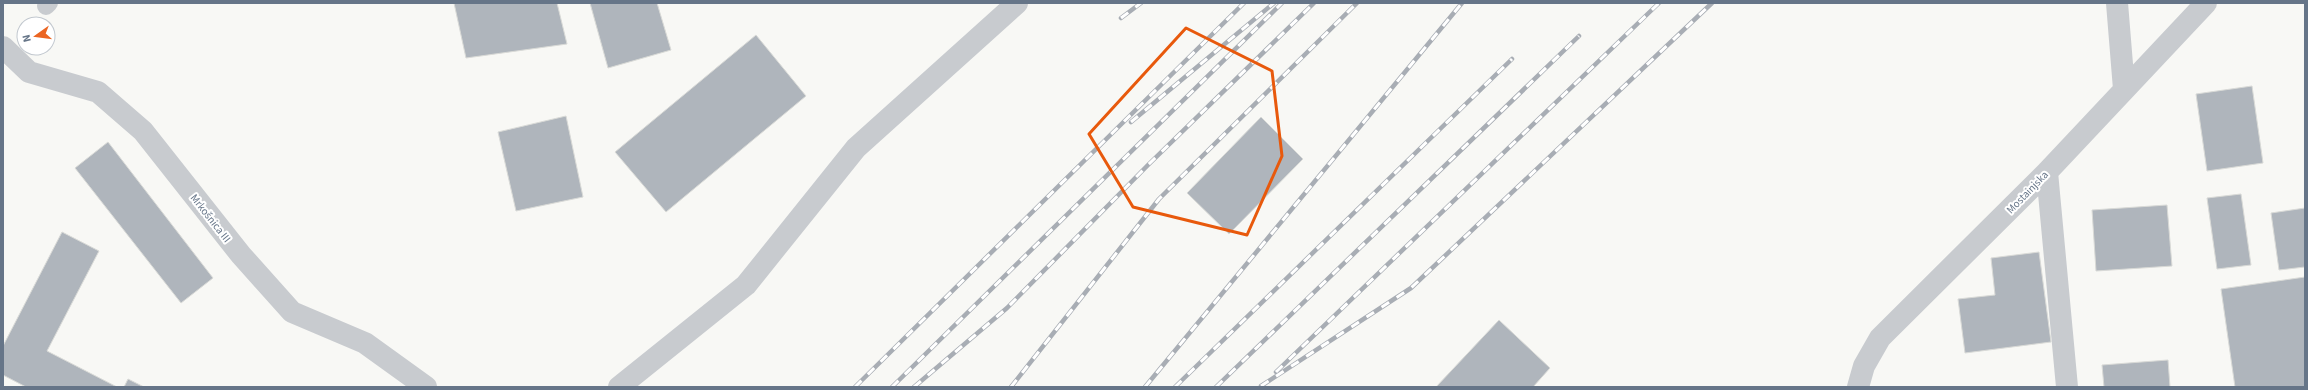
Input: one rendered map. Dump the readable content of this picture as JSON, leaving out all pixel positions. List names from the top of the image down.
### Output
{
  "streets": {
    "street": ["Mostainjska", "Mrkošnica III"]
  },
  "north": "left"
}
